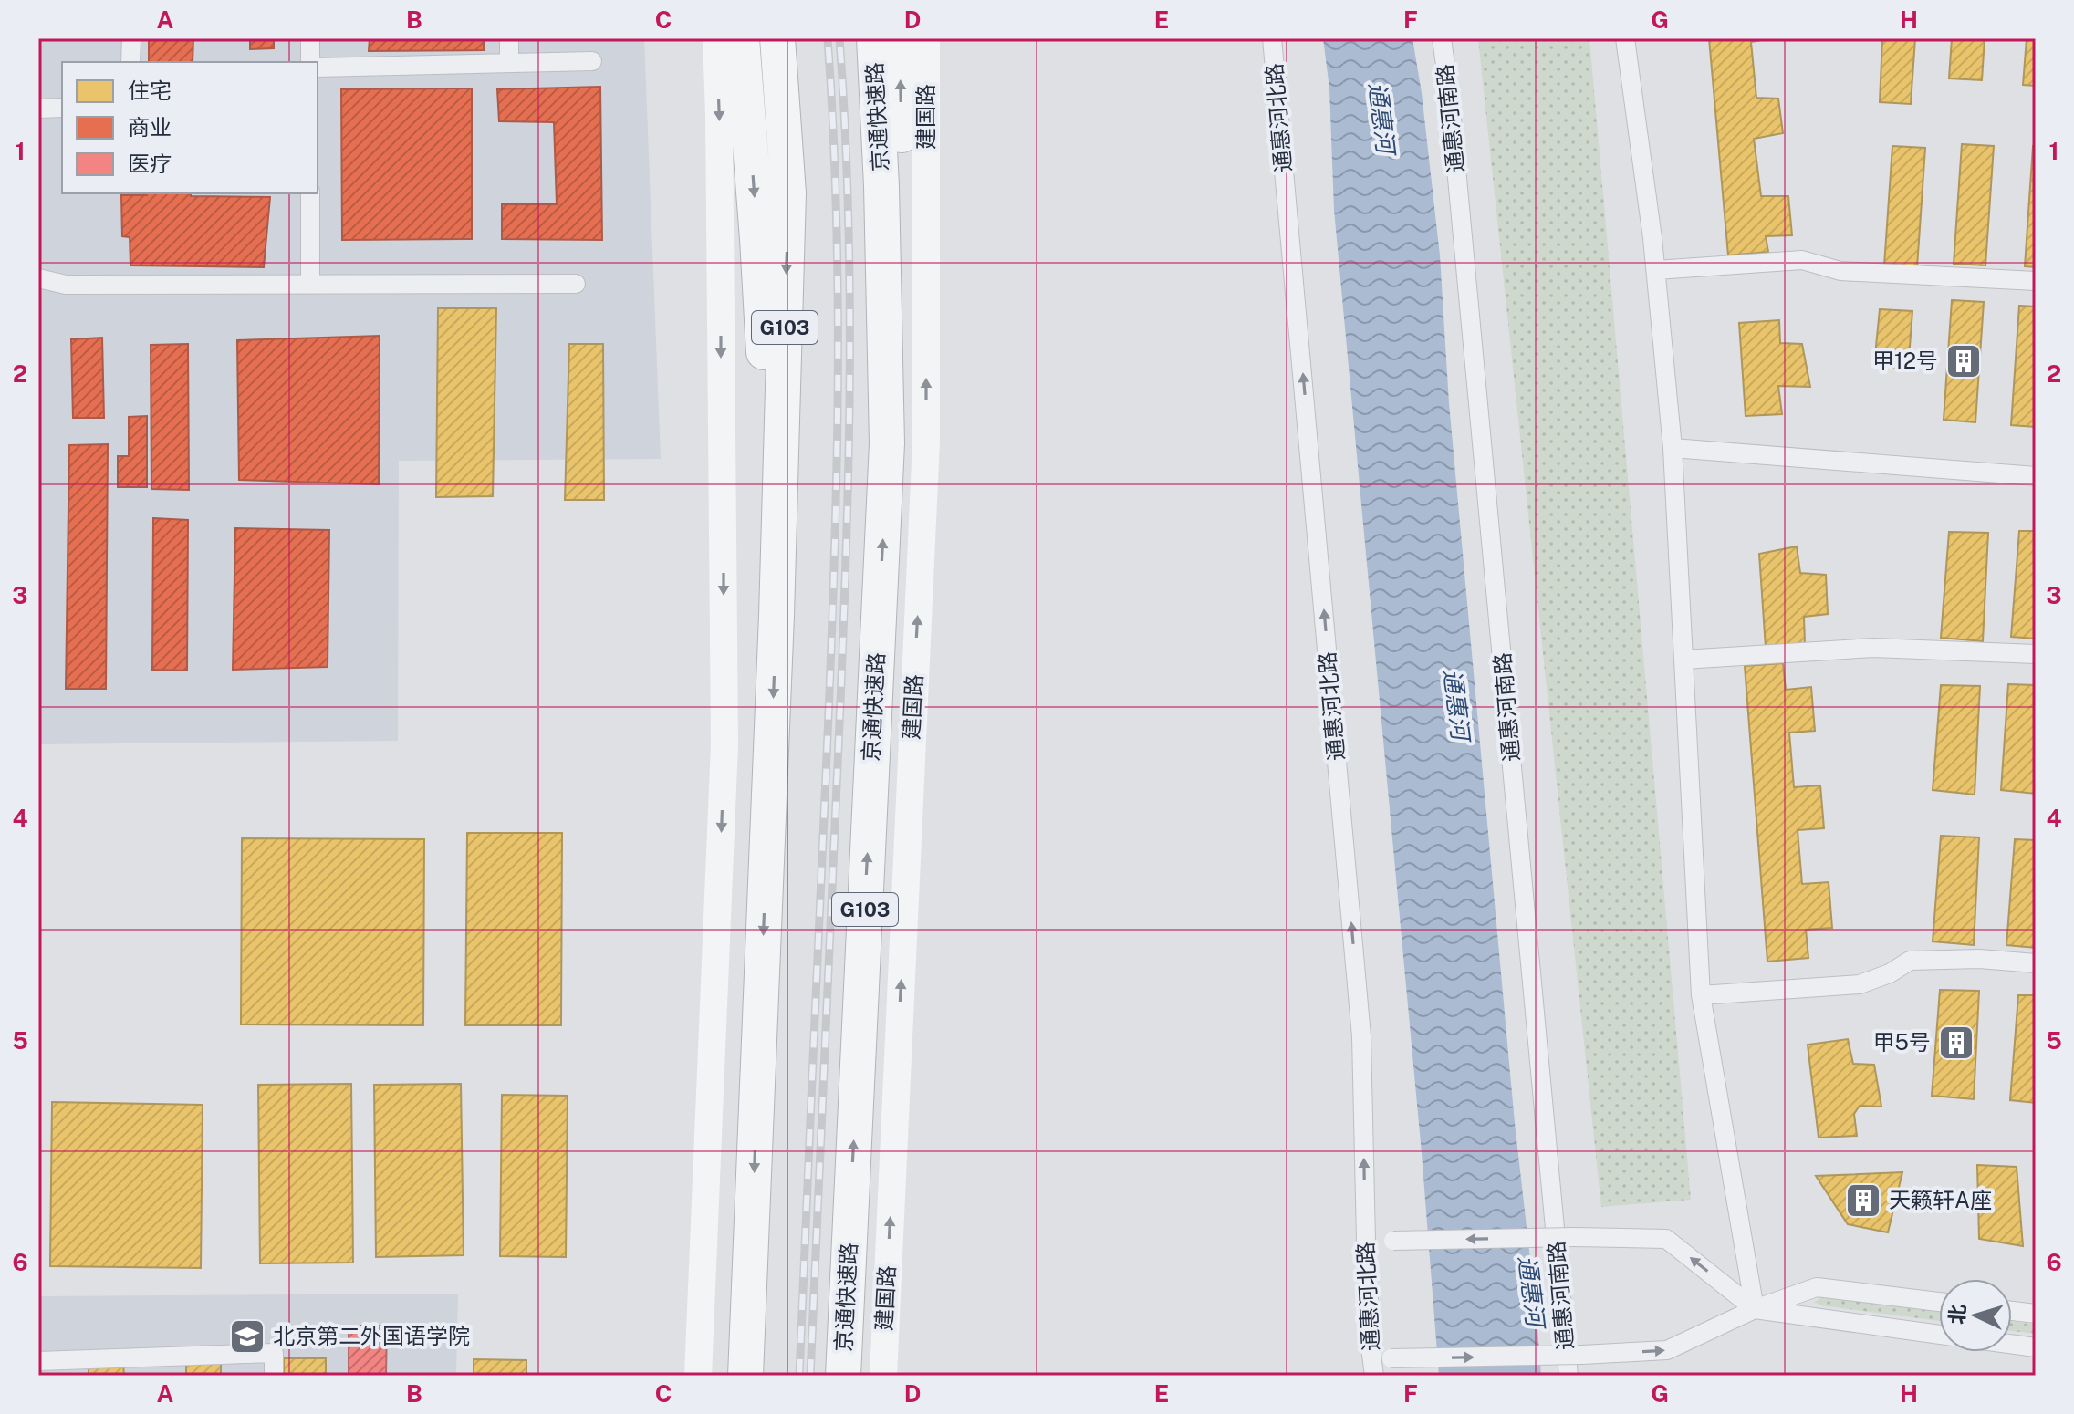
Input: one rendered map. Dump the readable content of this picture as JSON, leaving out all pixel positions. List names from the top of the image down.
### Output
{
  "streets": {
    "highway": ["京通快速路", "G103"],
    "main road": ["建国路"],
    "street": ["通惠河北路", "通惠河南路"]
  },
  "one_way": ["通惠河北路"],
  "water": ["通惠河"],
  "places": {
    "building": ["甲12号", "甲5号", "天籁轩A座"],
    "school or university": ["北京第二外国语学院"]
  },
  "legend": ["住宅", "商业", "医疗"],
  "north": "left",
  "grid": {
    "columns": [
      "A",
      "B",
      "C",
      "D",
      "E",
      "F",
      "G",
      "H"
    ],
    "rows": [
      "1",
      "2",
      "3",
      "4",
      "5",
      "6"
    ]
  }
}
